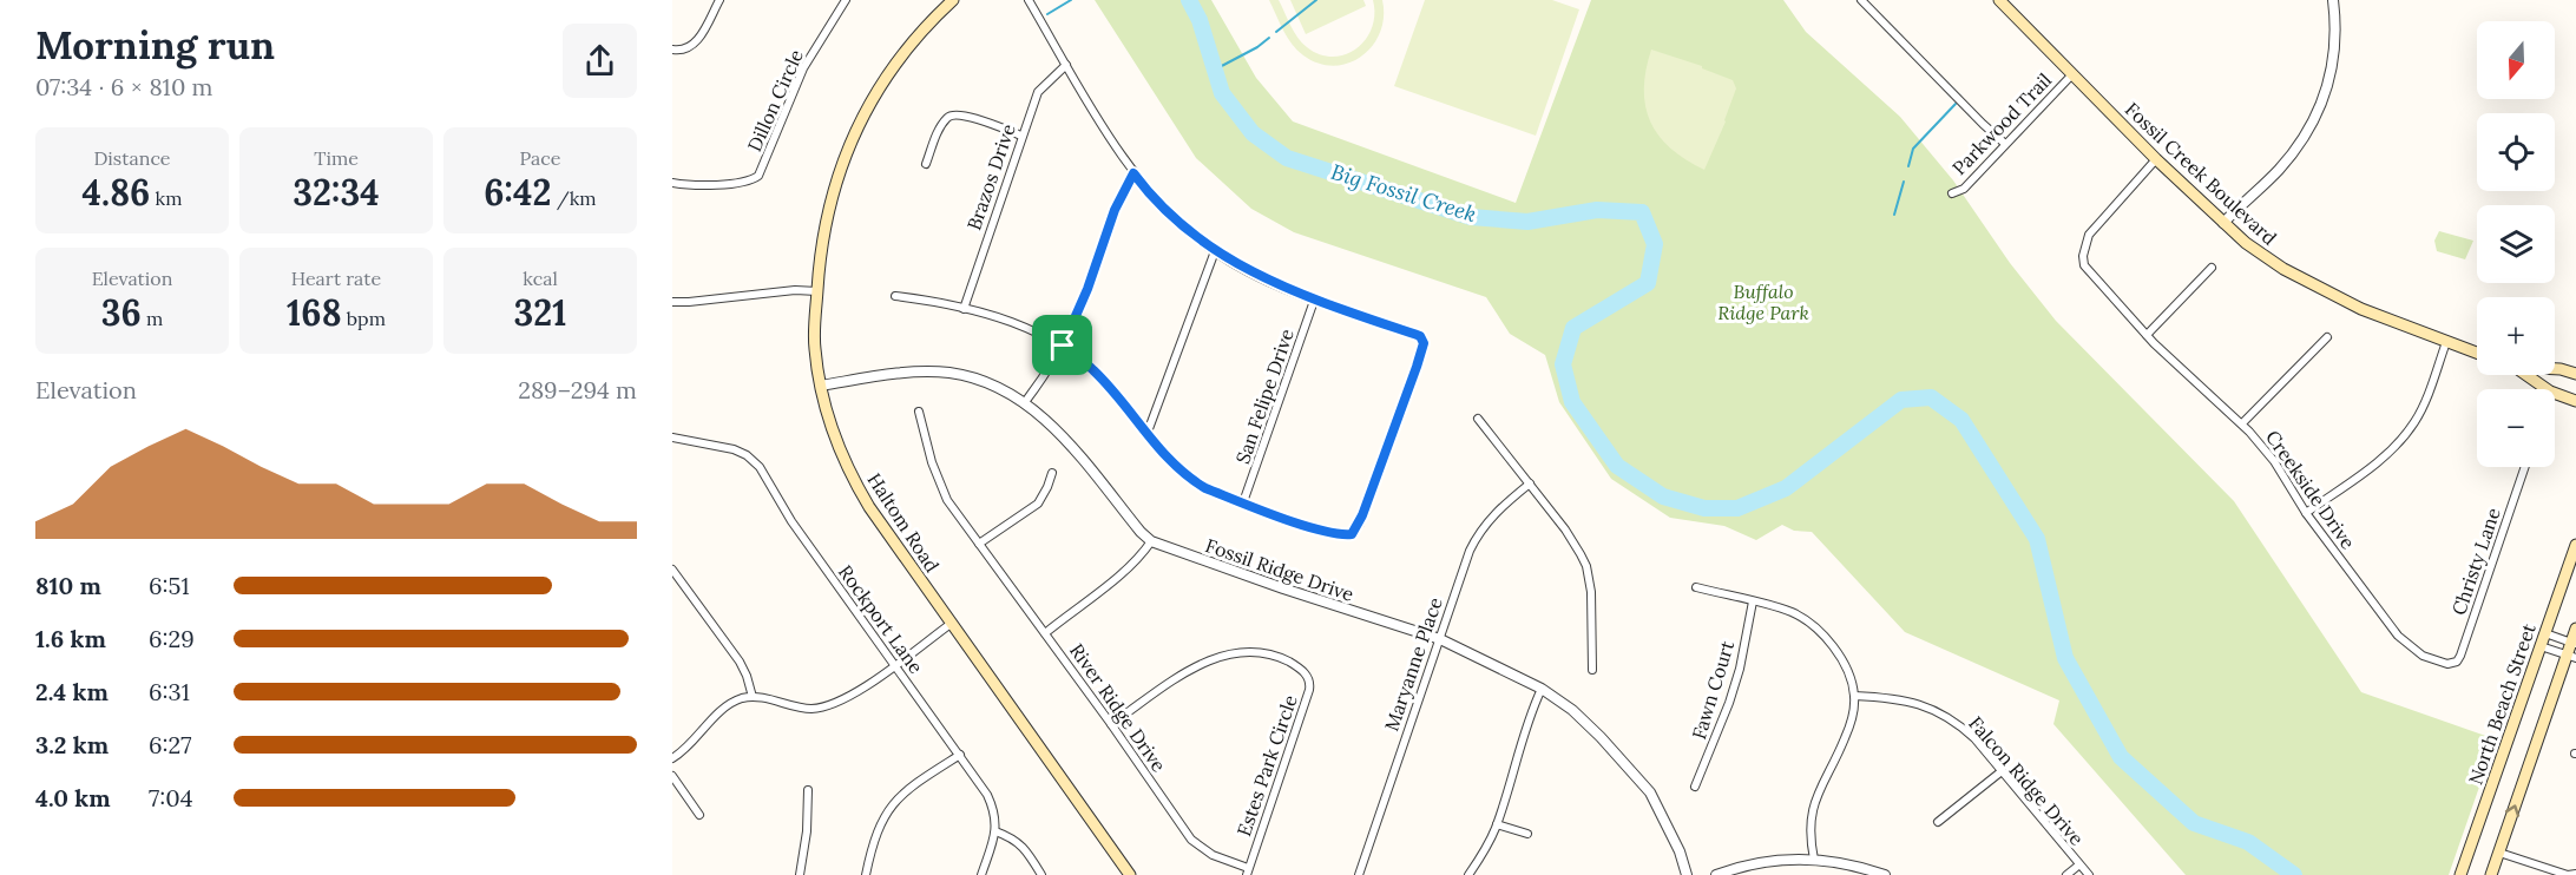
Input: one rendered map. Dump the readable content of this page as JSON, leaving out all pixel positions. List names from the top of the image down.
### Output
{
  "streets": {
    "main road": ["Fossil Creek Boulevard", "Haltom Road", "North Beach Street"],
    "street": [
      "Dillon Circle",
      "Parkwood Trail",
      "Brazos Drive",
      "San Felipe Drive",
      "Creekside Drive",
      "Christy Lane",
      "Fossil Ridge Drive",
      "Rockport Lane",
      "Maryanne Place",
      "Fawn Court",
      "River Ridge Drive",
      "Estes Park Circle",
      "Falcon Ridge Drive"
    ]
  },
  "crossings": [
    ["Parkwood Trail", "Fossil Creek Boulevard"],
    ["Fossil Creek Boulevard", "Creekside Drive"],
    ["Creekside Drive", "Christy Lane"],
    ["Haltom Road", "Fossil Ridge Drive"],
    ["Fossil Ridge Drive", "Maryanne Place"],
    ["River Ridge Drive", "Estes Park Circle"]
  ],
  "water": ["Big Fossil Creek"],
  "parks": ["Buffalo Ridge Park"],
  "north": "bottom",
  "page": {
    "heading": ["Morning run", "07:34 · 6 × 810 m"],
    "map_buttons": ["+", "−"],
    "stats": [
      ["Distance", "4.86 km"],
      ["Time", "32:34"],
      ["Pace", "6:42 /km"],
      ["Elevation", "36 m"],
      ["Heart rate", "168 bpm"],
      ["kcal", "321"]
    ],
    "chart": ["Elevation", "289–294 m"],
    "list": [
      {
        "name": "810 m",
        "note": "6:51"
      },
      {
        "name": "1.6 km",
        "note": "6:29"
      },
      {
        "name": "2.4 km",
        "note": "6:31"
      },
      {
        "name": "3.2 km",
        "note": "6:27"
      },
      {
        "name": "4.0 km",
        "note": "7:04"
      }
    ]
  }
}
